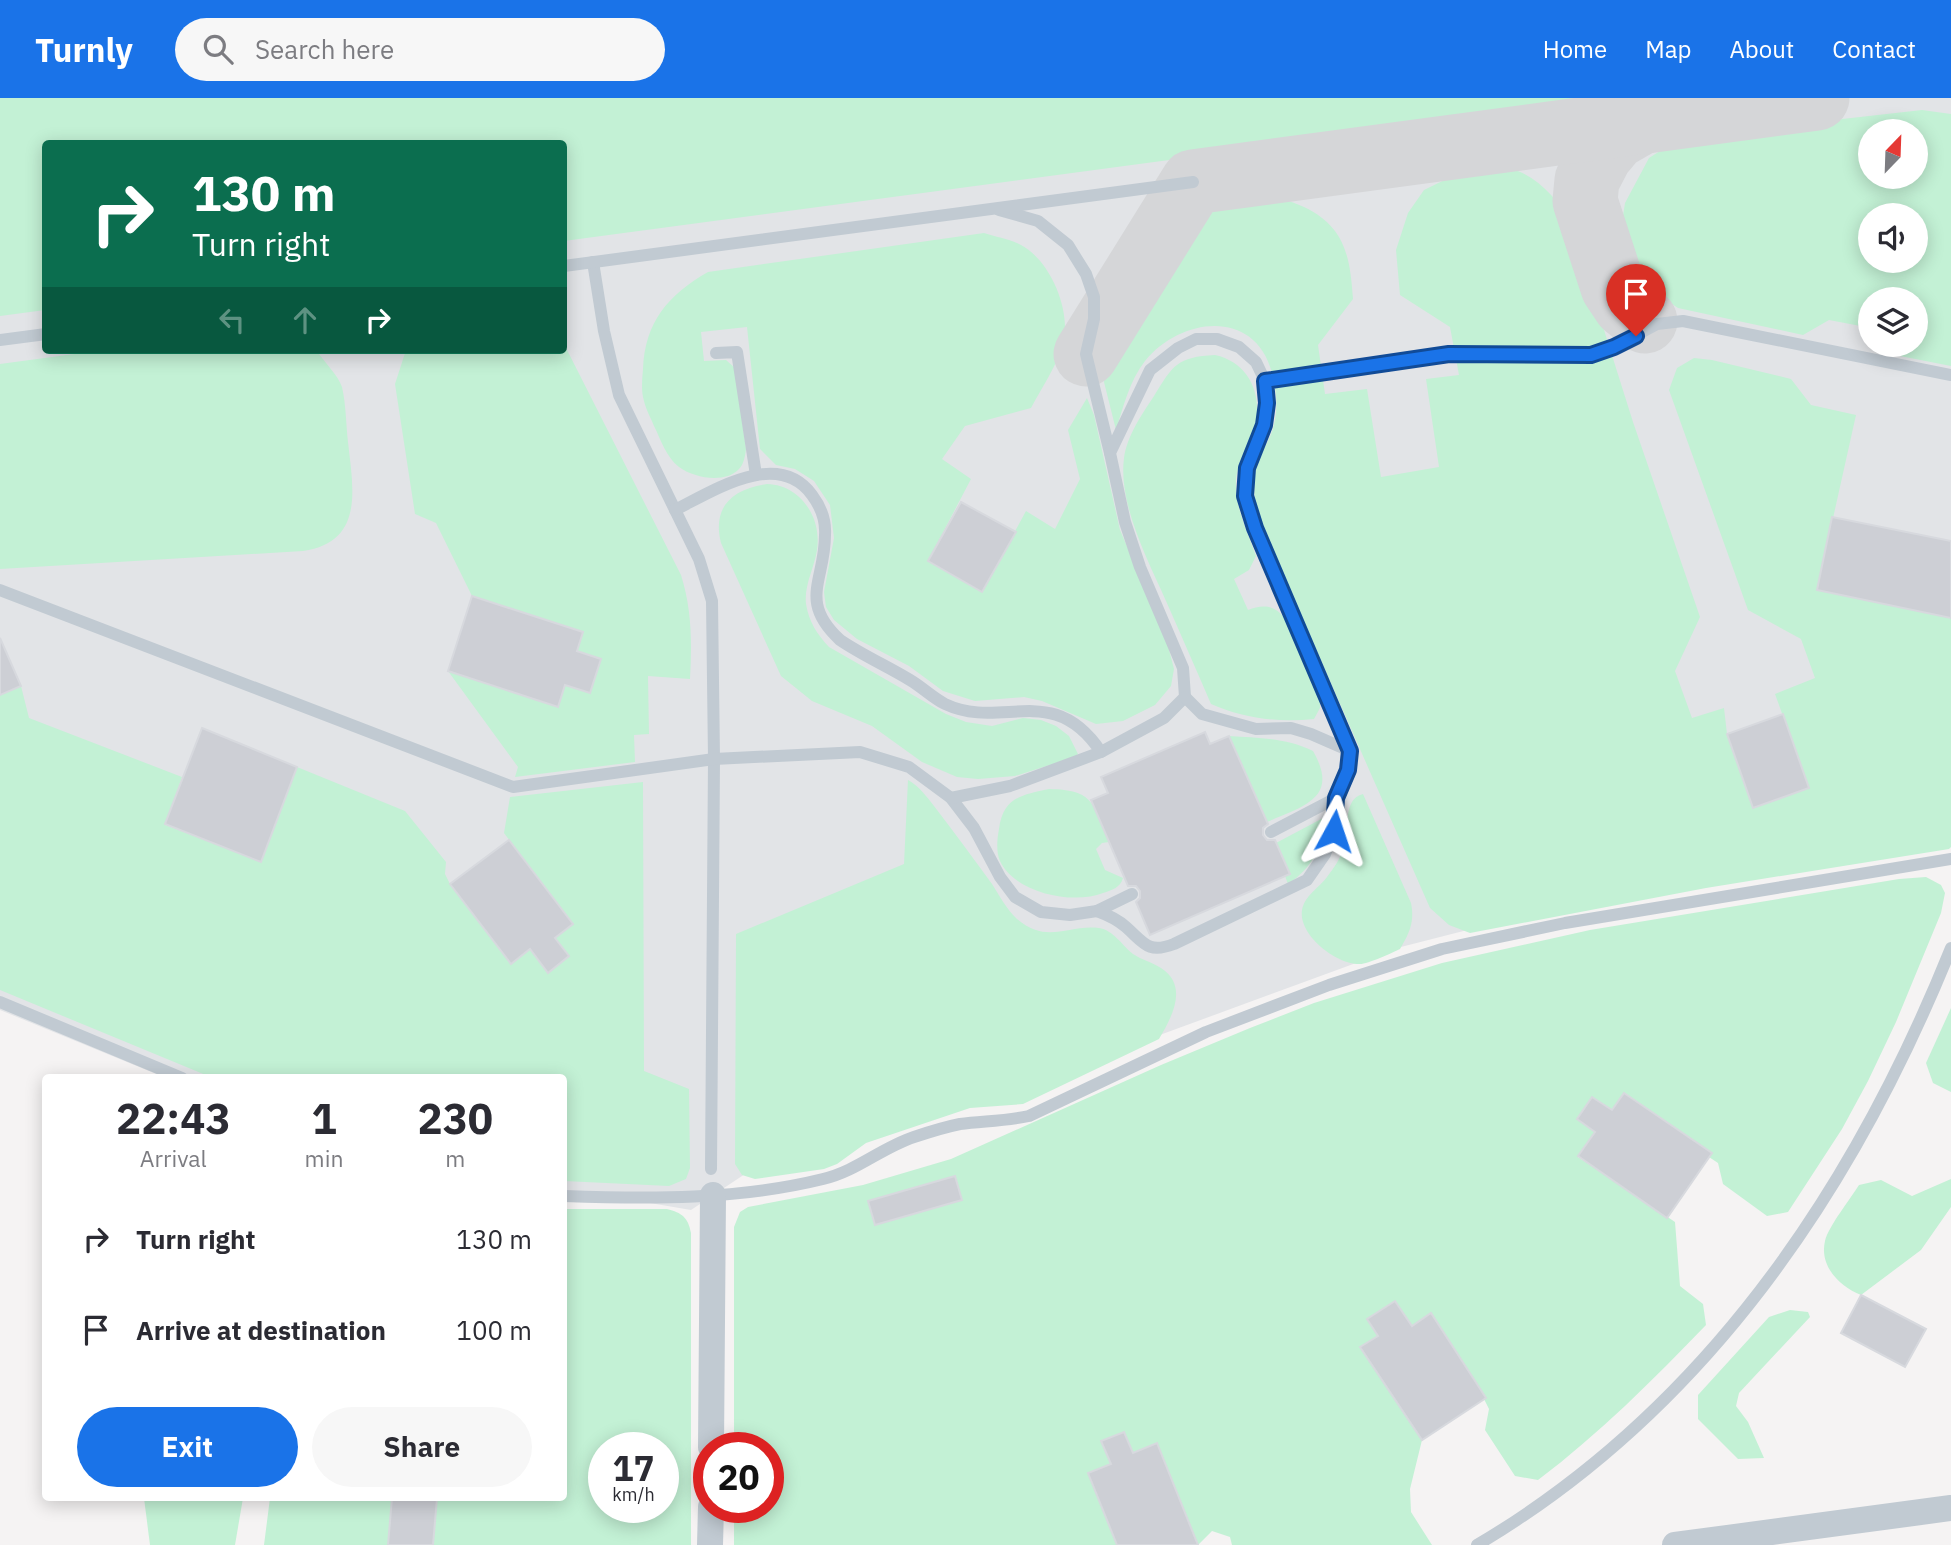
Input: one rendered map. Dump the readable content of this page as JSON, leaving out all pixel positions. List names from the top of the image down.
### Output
{
  "north": "top right",
  "page": {
    "header": "Turnly",
    "search": "Search here",
    "nav": [
      "Home",
      "Map",
      "About",
      "Contact"
    ],
    "turn": ["130 m", "Turn right"],
    "eta": [
      "22:43",
      "Arrival",
      "1",
      "min",
      "230",
      "m"
    ],
    "list": [
      {
        "name": "Turn right",
        "value": "130 m"
      },
      {
        "name": "Arrive at destination",
        "value": "100 m"
      }
    ],
    "buttons": ["Exit", "Share"],
    "speed": "17 km/h",
    "limit": "20"
  }
}
